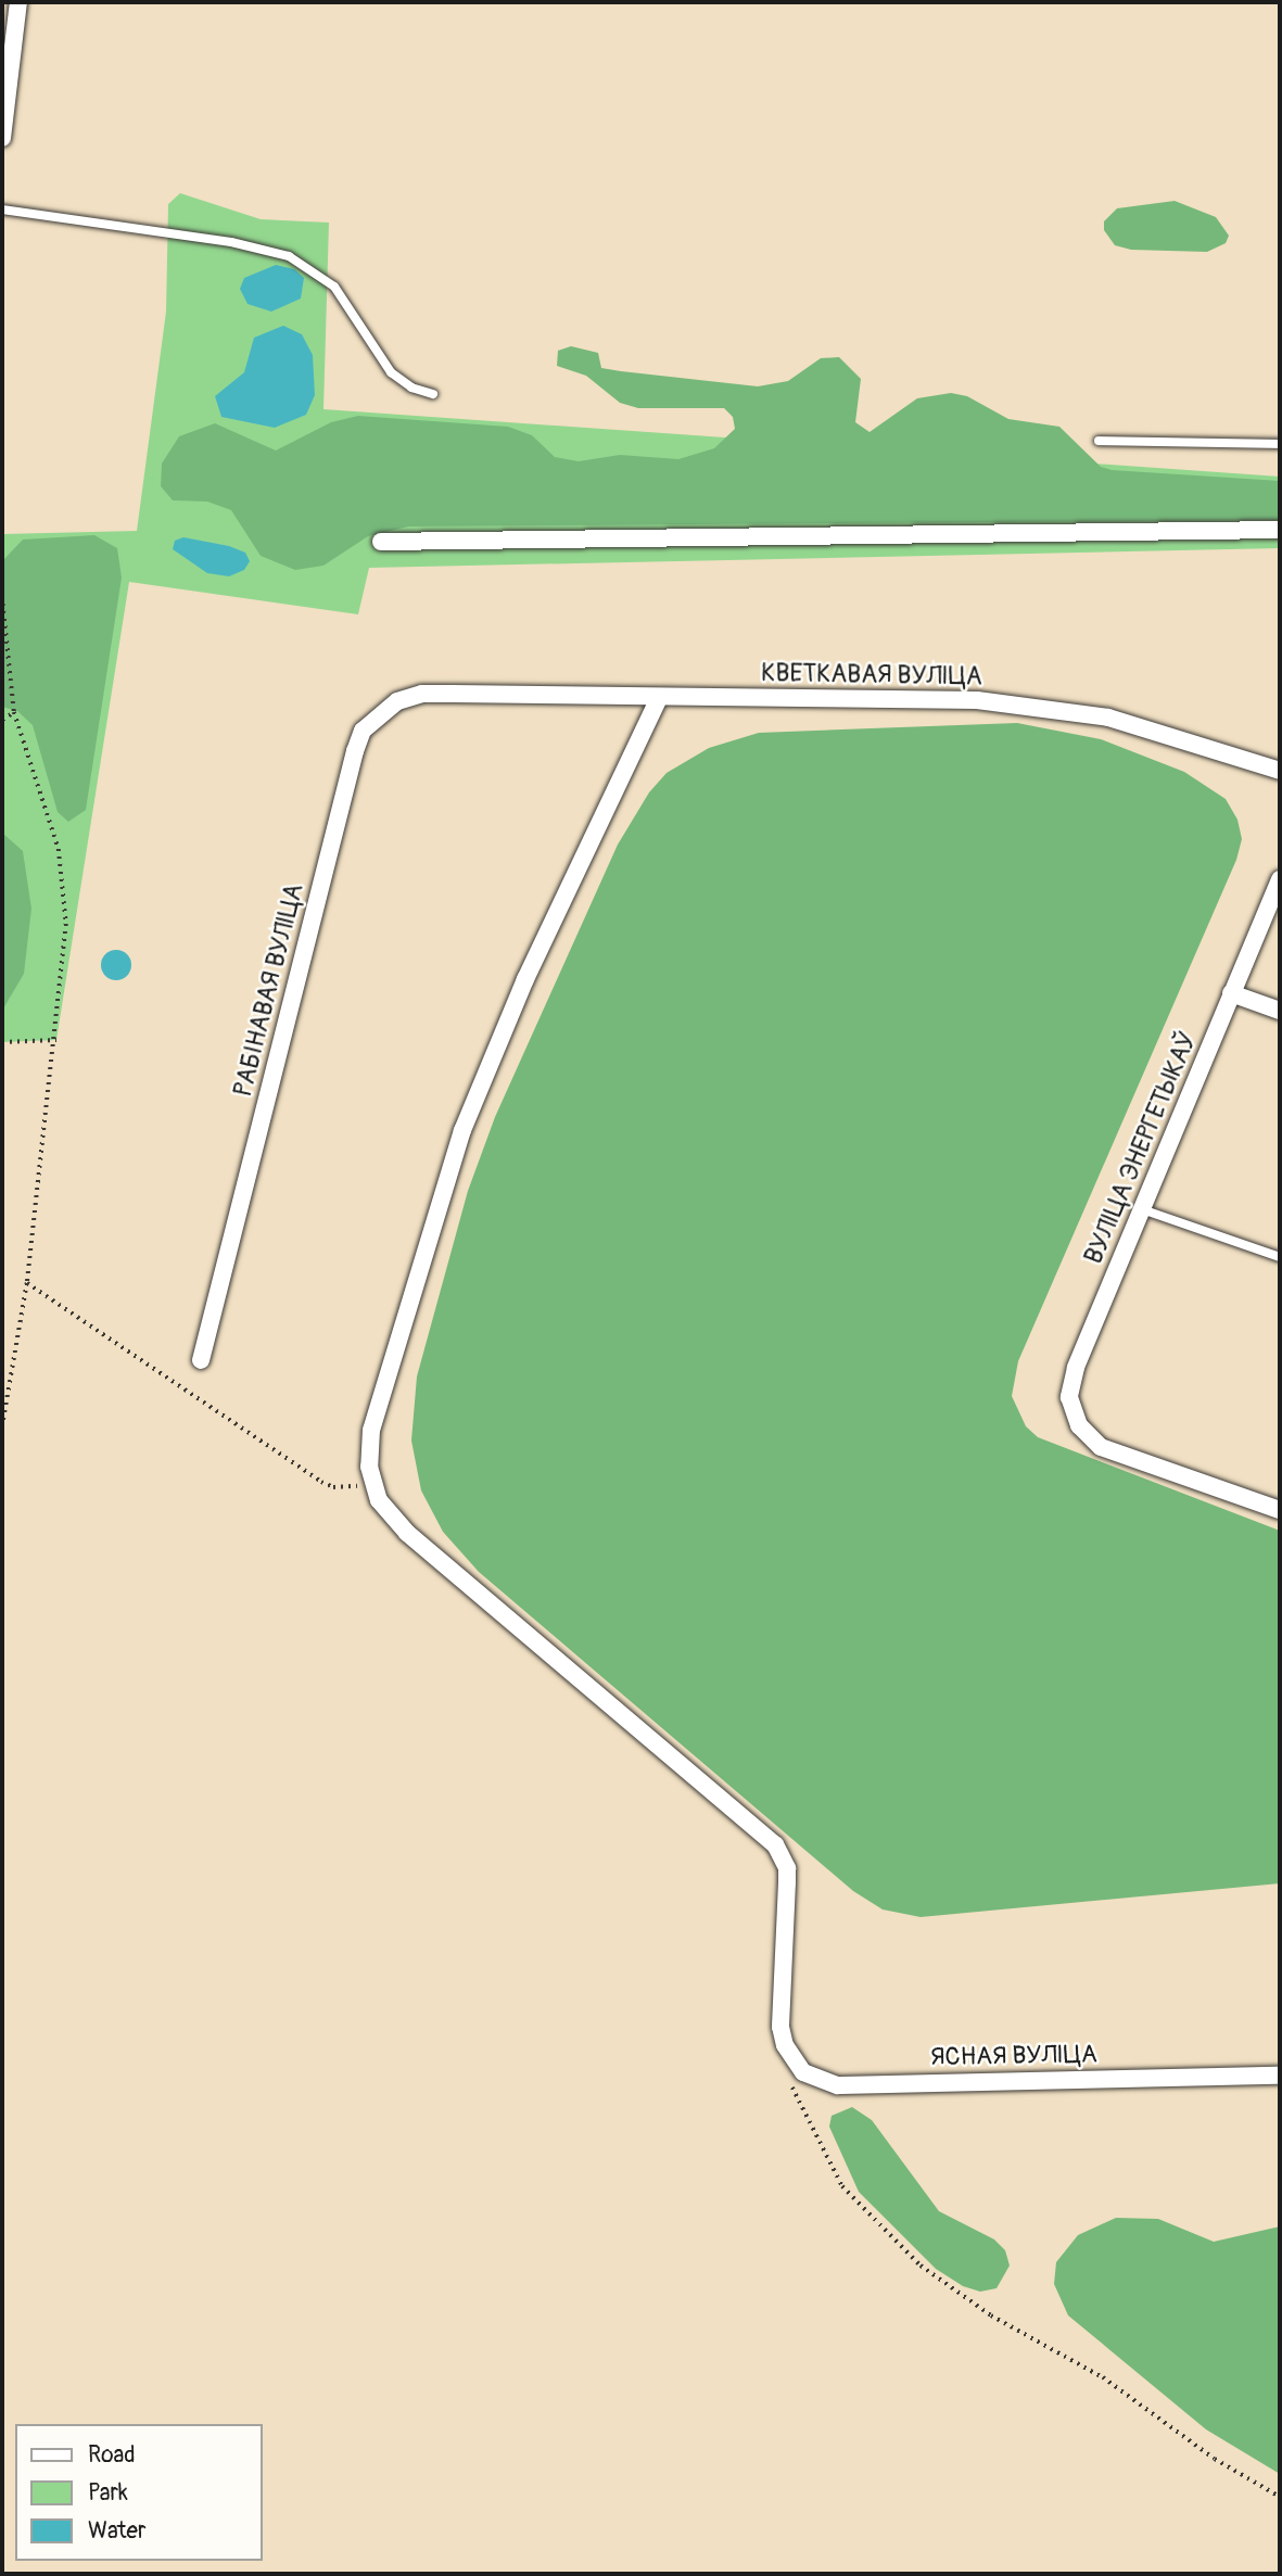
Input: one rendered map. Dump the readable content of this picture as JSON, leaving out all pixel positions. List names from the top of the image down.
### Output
{
  "streets": {
    "street": [
      "КВЕТКАВАЯ ВУЛІЦА",
      "РАБІНАВАЯ ВУЛІЦА",
      "ВУЛІЦА ЭНЕРГЕТЫКАЎ",
      "ЯСНАЯ ВУЛІЦА"
    ]
  },
  "crossings": [
    ["КВЕТКАВАЯ ВУЛІЦА", "РАБІНАВАЯ ВУЛІЦА"]
  ],
  "legend": ["Road", "Park", "Water"]
}
